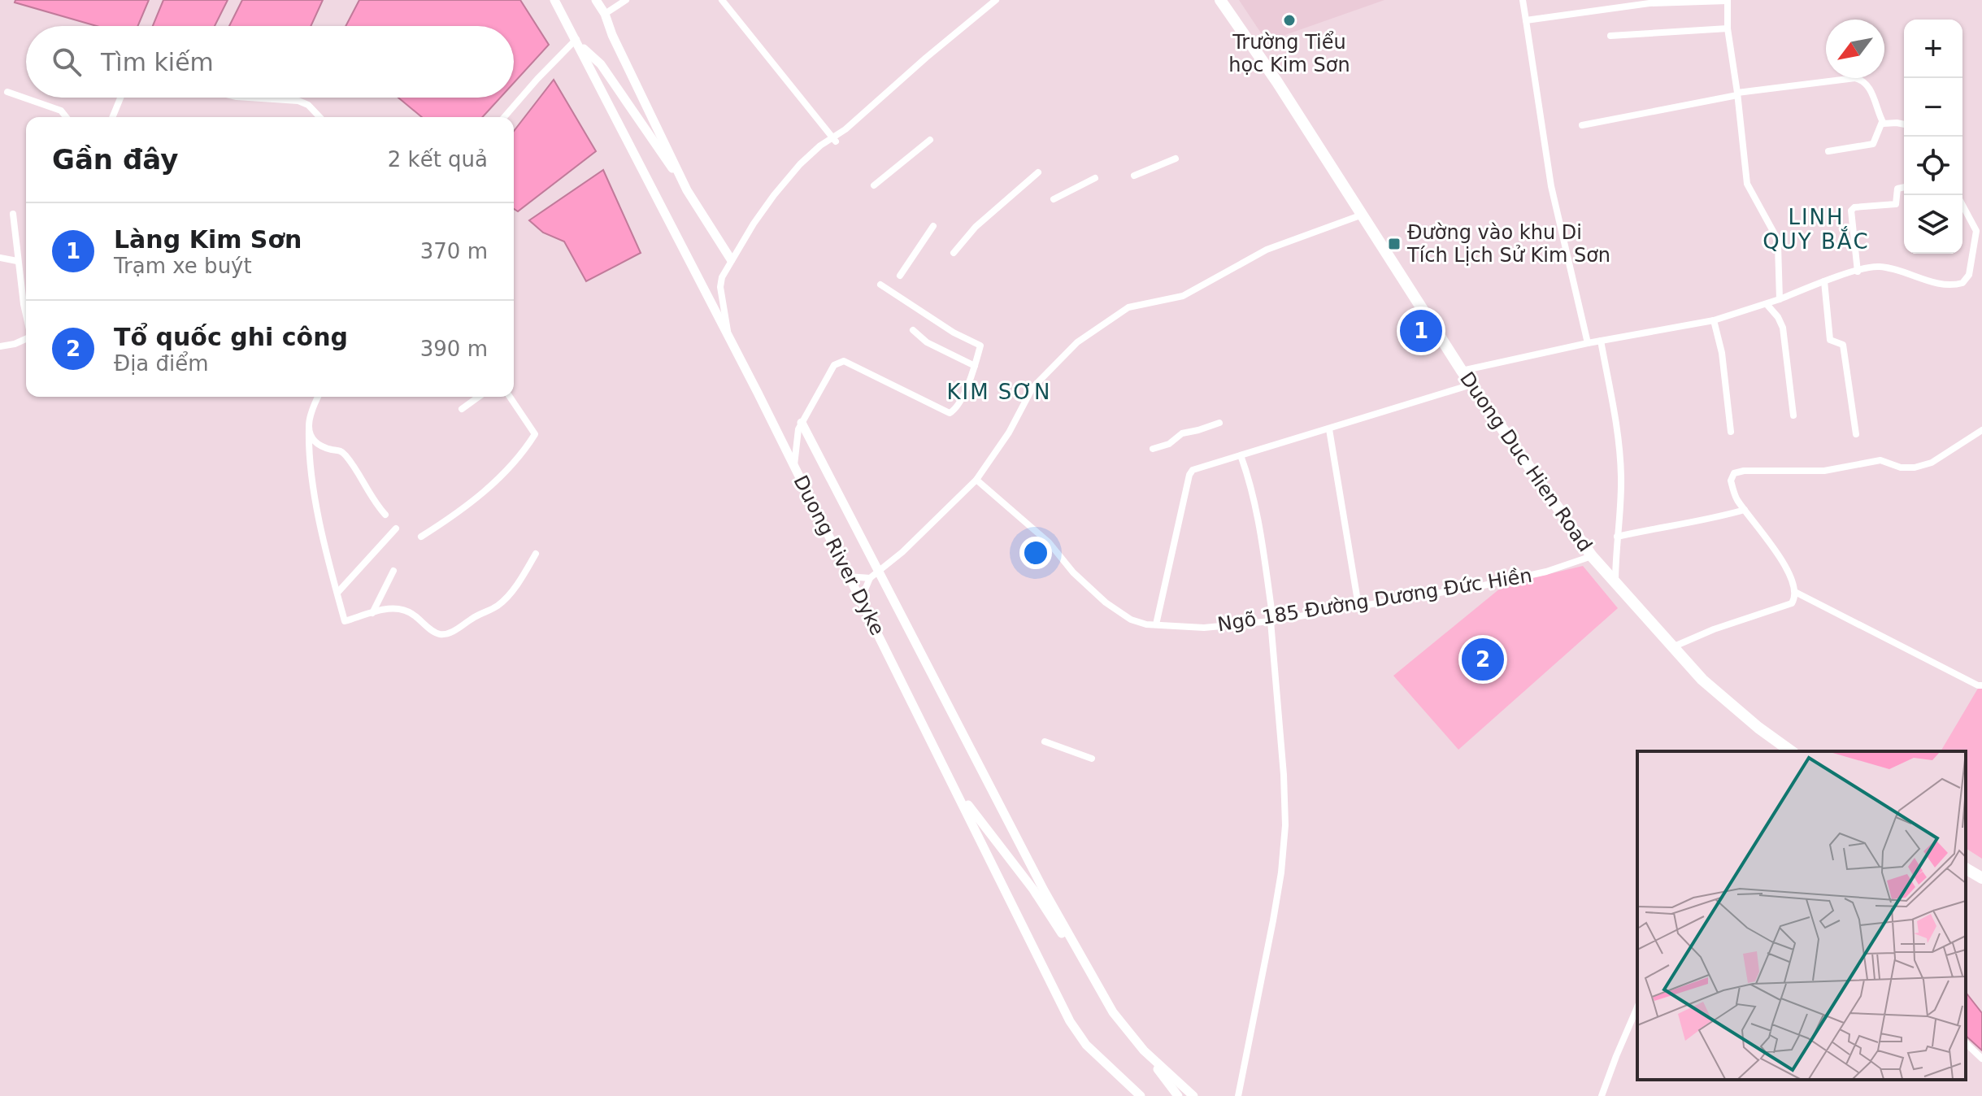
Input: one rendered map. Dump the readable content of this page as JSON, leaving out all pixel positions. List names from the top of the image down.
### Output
{
  "streets": {
    "highway": ["Duong Duc Hien Road"],
    "main road": ["Duong River Dyke"],
    "street": ["Ngõ 185 Đường Dương Đức Hiền"]
  },
  "crossings": [
    ["Duong Duc Hien Road", "Ngõ 185 Đường Dương Đức Hiền"]
  ],
  "districts": ["LINH QUY BẮC", "KIM SƠN"],
  "places": {
    "other": ["Trường Tiểu học Kim Sơn"],
    "transit": ["Đường vào khu Di Tích Lịch Sử Kim Sơn"]
  },
  "north": "bottom left",
  "page": {
    "map_buttons": ["+", "−"],
    "search": "Tìm kiếm",
    "heading": ["Gần đây", "2 kết quả"],
    "list": [
      {
        "mark": "1",
        "name": "Làng Kim Sơn",
        "note": "Trạm xe buýt",
        "value": "370 m"
      },
      {
        "mark": "2",
        "name": "Tổ quốc ghi công",
        "note": "Địa điểm",
        "value": "390 m"
      }
    ],
    "pins": ["1", "2"]
  }
}
